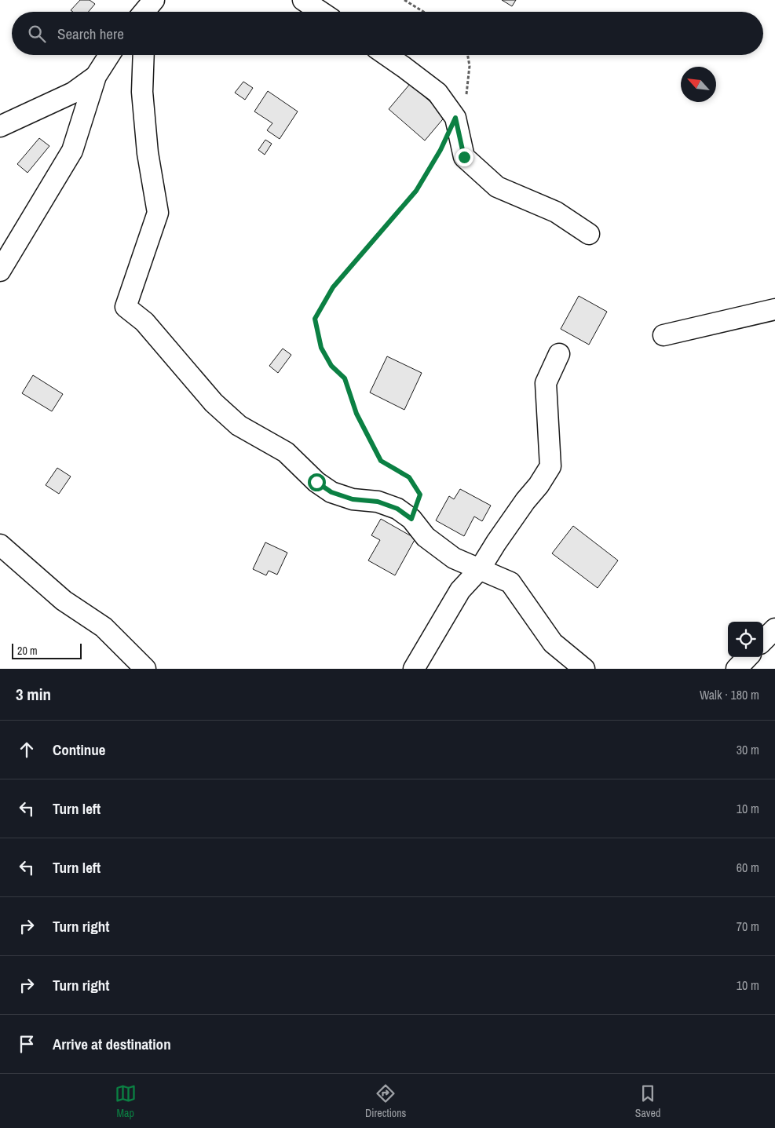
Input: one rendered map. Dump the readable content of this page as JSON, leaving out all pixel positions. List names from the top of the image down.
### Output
{
  "scale_bar": "20 m",
  "north": "top left",
  "page": {
    "search": "Search here",
    "scale": "20 m",
    "heading": ["3 min", "Walk · 180 m"],
    "list": [
      ["Continue", "30 m"],
      ["Turn left", "10 m"],
      ["Turn left", "60 m"],
      ["Turn right", "70 m"],
      ["Turn right", "10 m"],
      "Arrive at destination"
    ],
    "nav": ["Map", "Directions", "Saved"]
  }
}
